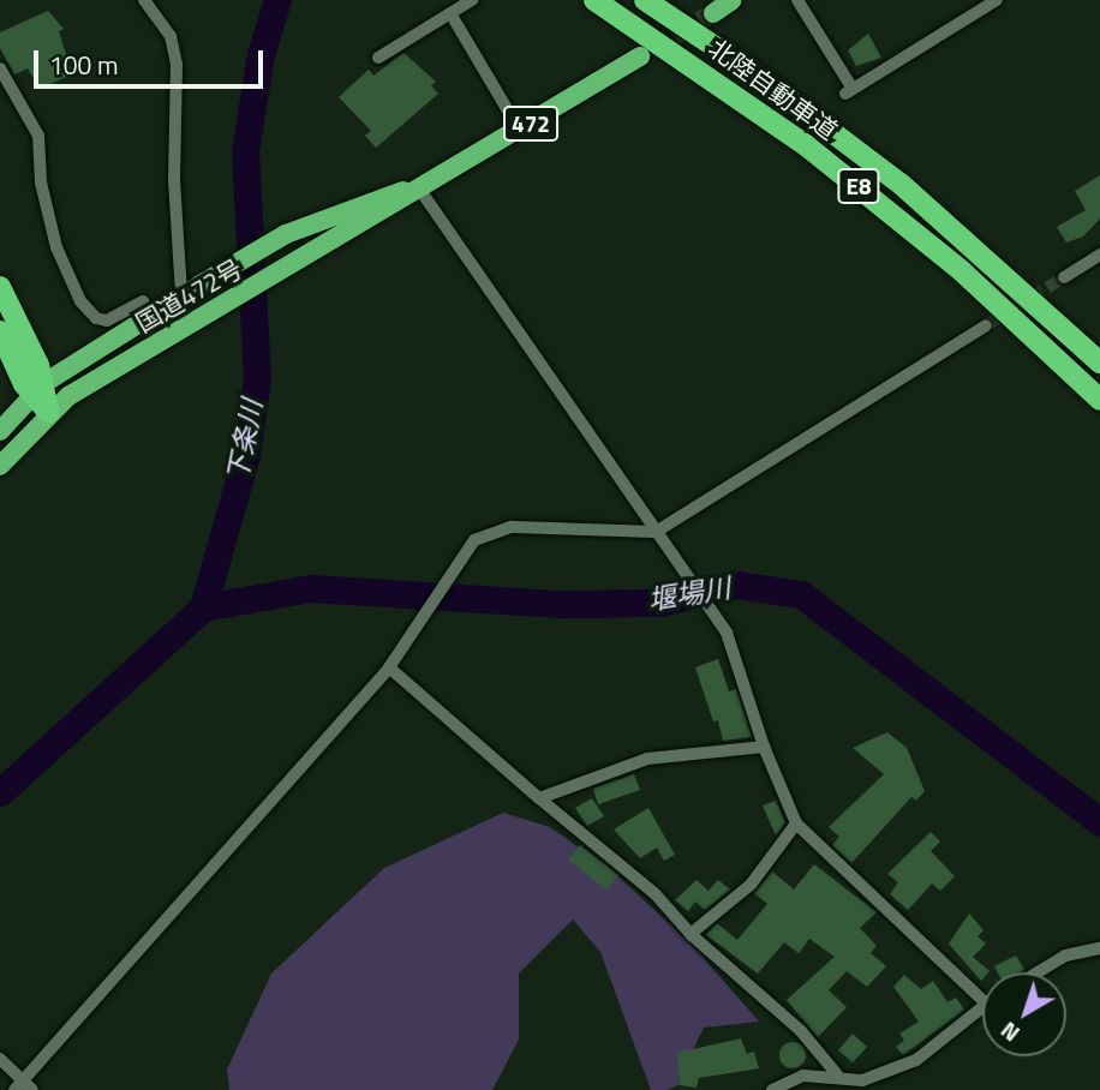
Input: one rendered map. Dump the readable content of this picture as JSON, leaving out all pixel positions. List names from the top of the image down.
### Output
{
  "streets": {
    "highway": [
      "北陸自動車道",
      "472",
      "E8",
      "国道472号"
    ]
  },
  "water": ["下条川", "堰場川"],
  "scale_bar": "100 m",
  "north": "bottom left"
}
